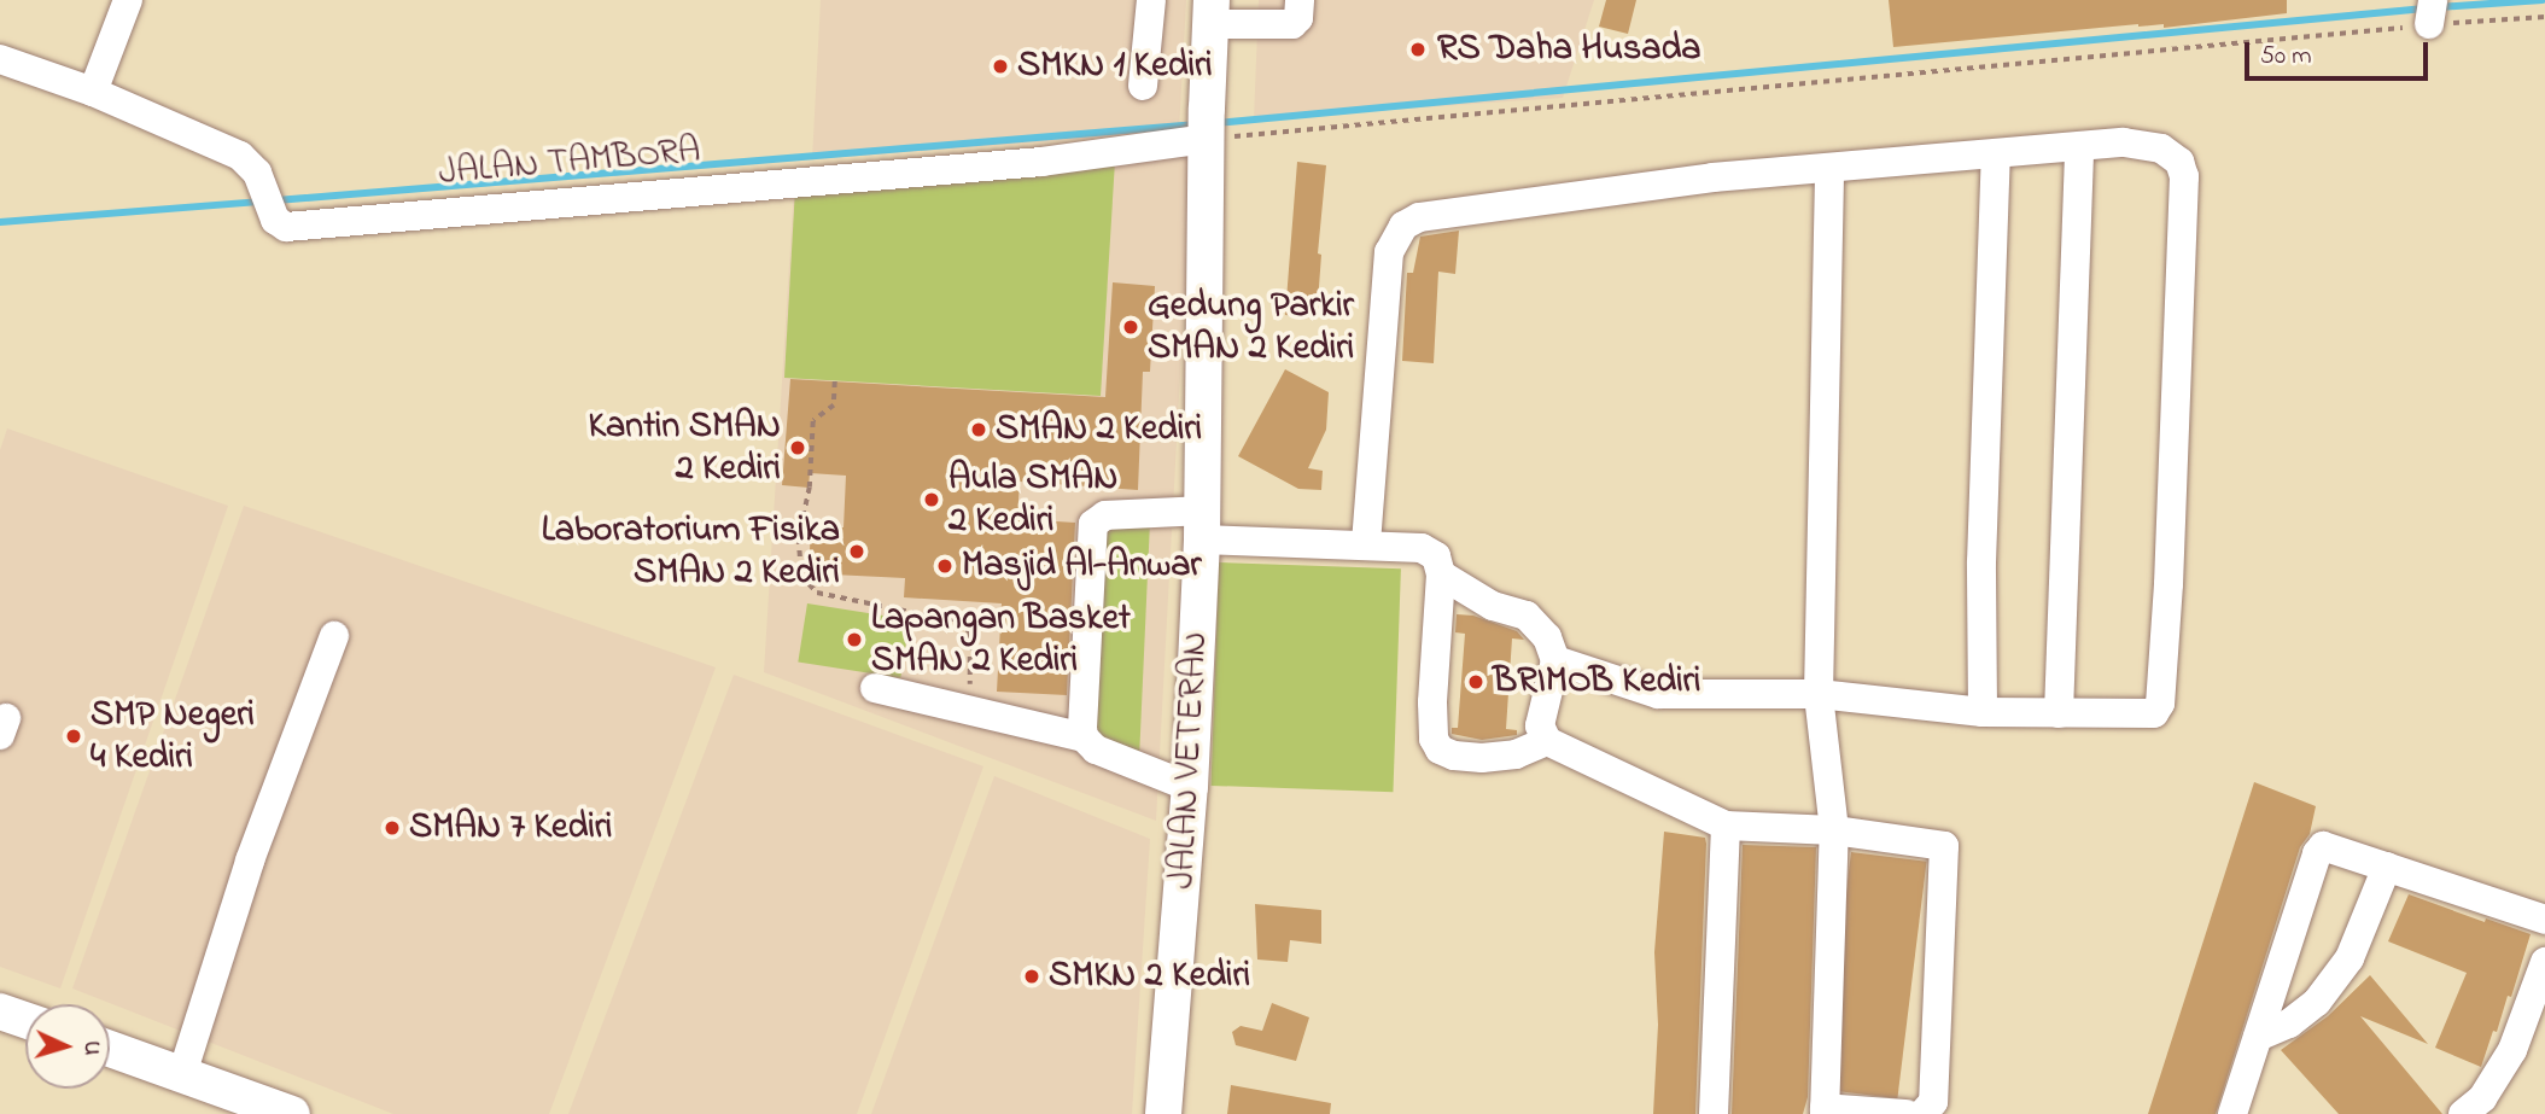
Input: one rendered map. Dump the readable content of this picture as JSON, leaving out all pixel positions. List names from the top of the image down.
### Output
{
  "streets": {
    "main road": ["JALAN VETERAN"],
    "street": ["JALAN TAMBORA"]
  },
  "crossings": [
    ["JALAN TAMBORA", "JALAN VETERAN"]
  ],
  "places": [
    "RS Daha Husada",
    "SMKN 1 Kediri",
    "Gedung Parkir SMAN 2 Kediri",
    "SMAN 2 Kediri",
    "Kantin SMAN 2 Kediri",
    "Aula SMAN 2 Kediri",
    "Laboratorium Fisika SMAN 2 Kediri",
    "Masjid Al-Anwar",
    "Lapangan Basket SMAN 2 Kediri",
    "BRIMOB Kediri",
    "SMP Negeri 4 Kediri",
    "SMAN 7 Kediri",
    "SMKN 2 Kediri"
  ],
  "scale_bar": "50 m",
  "north": "right"
}
